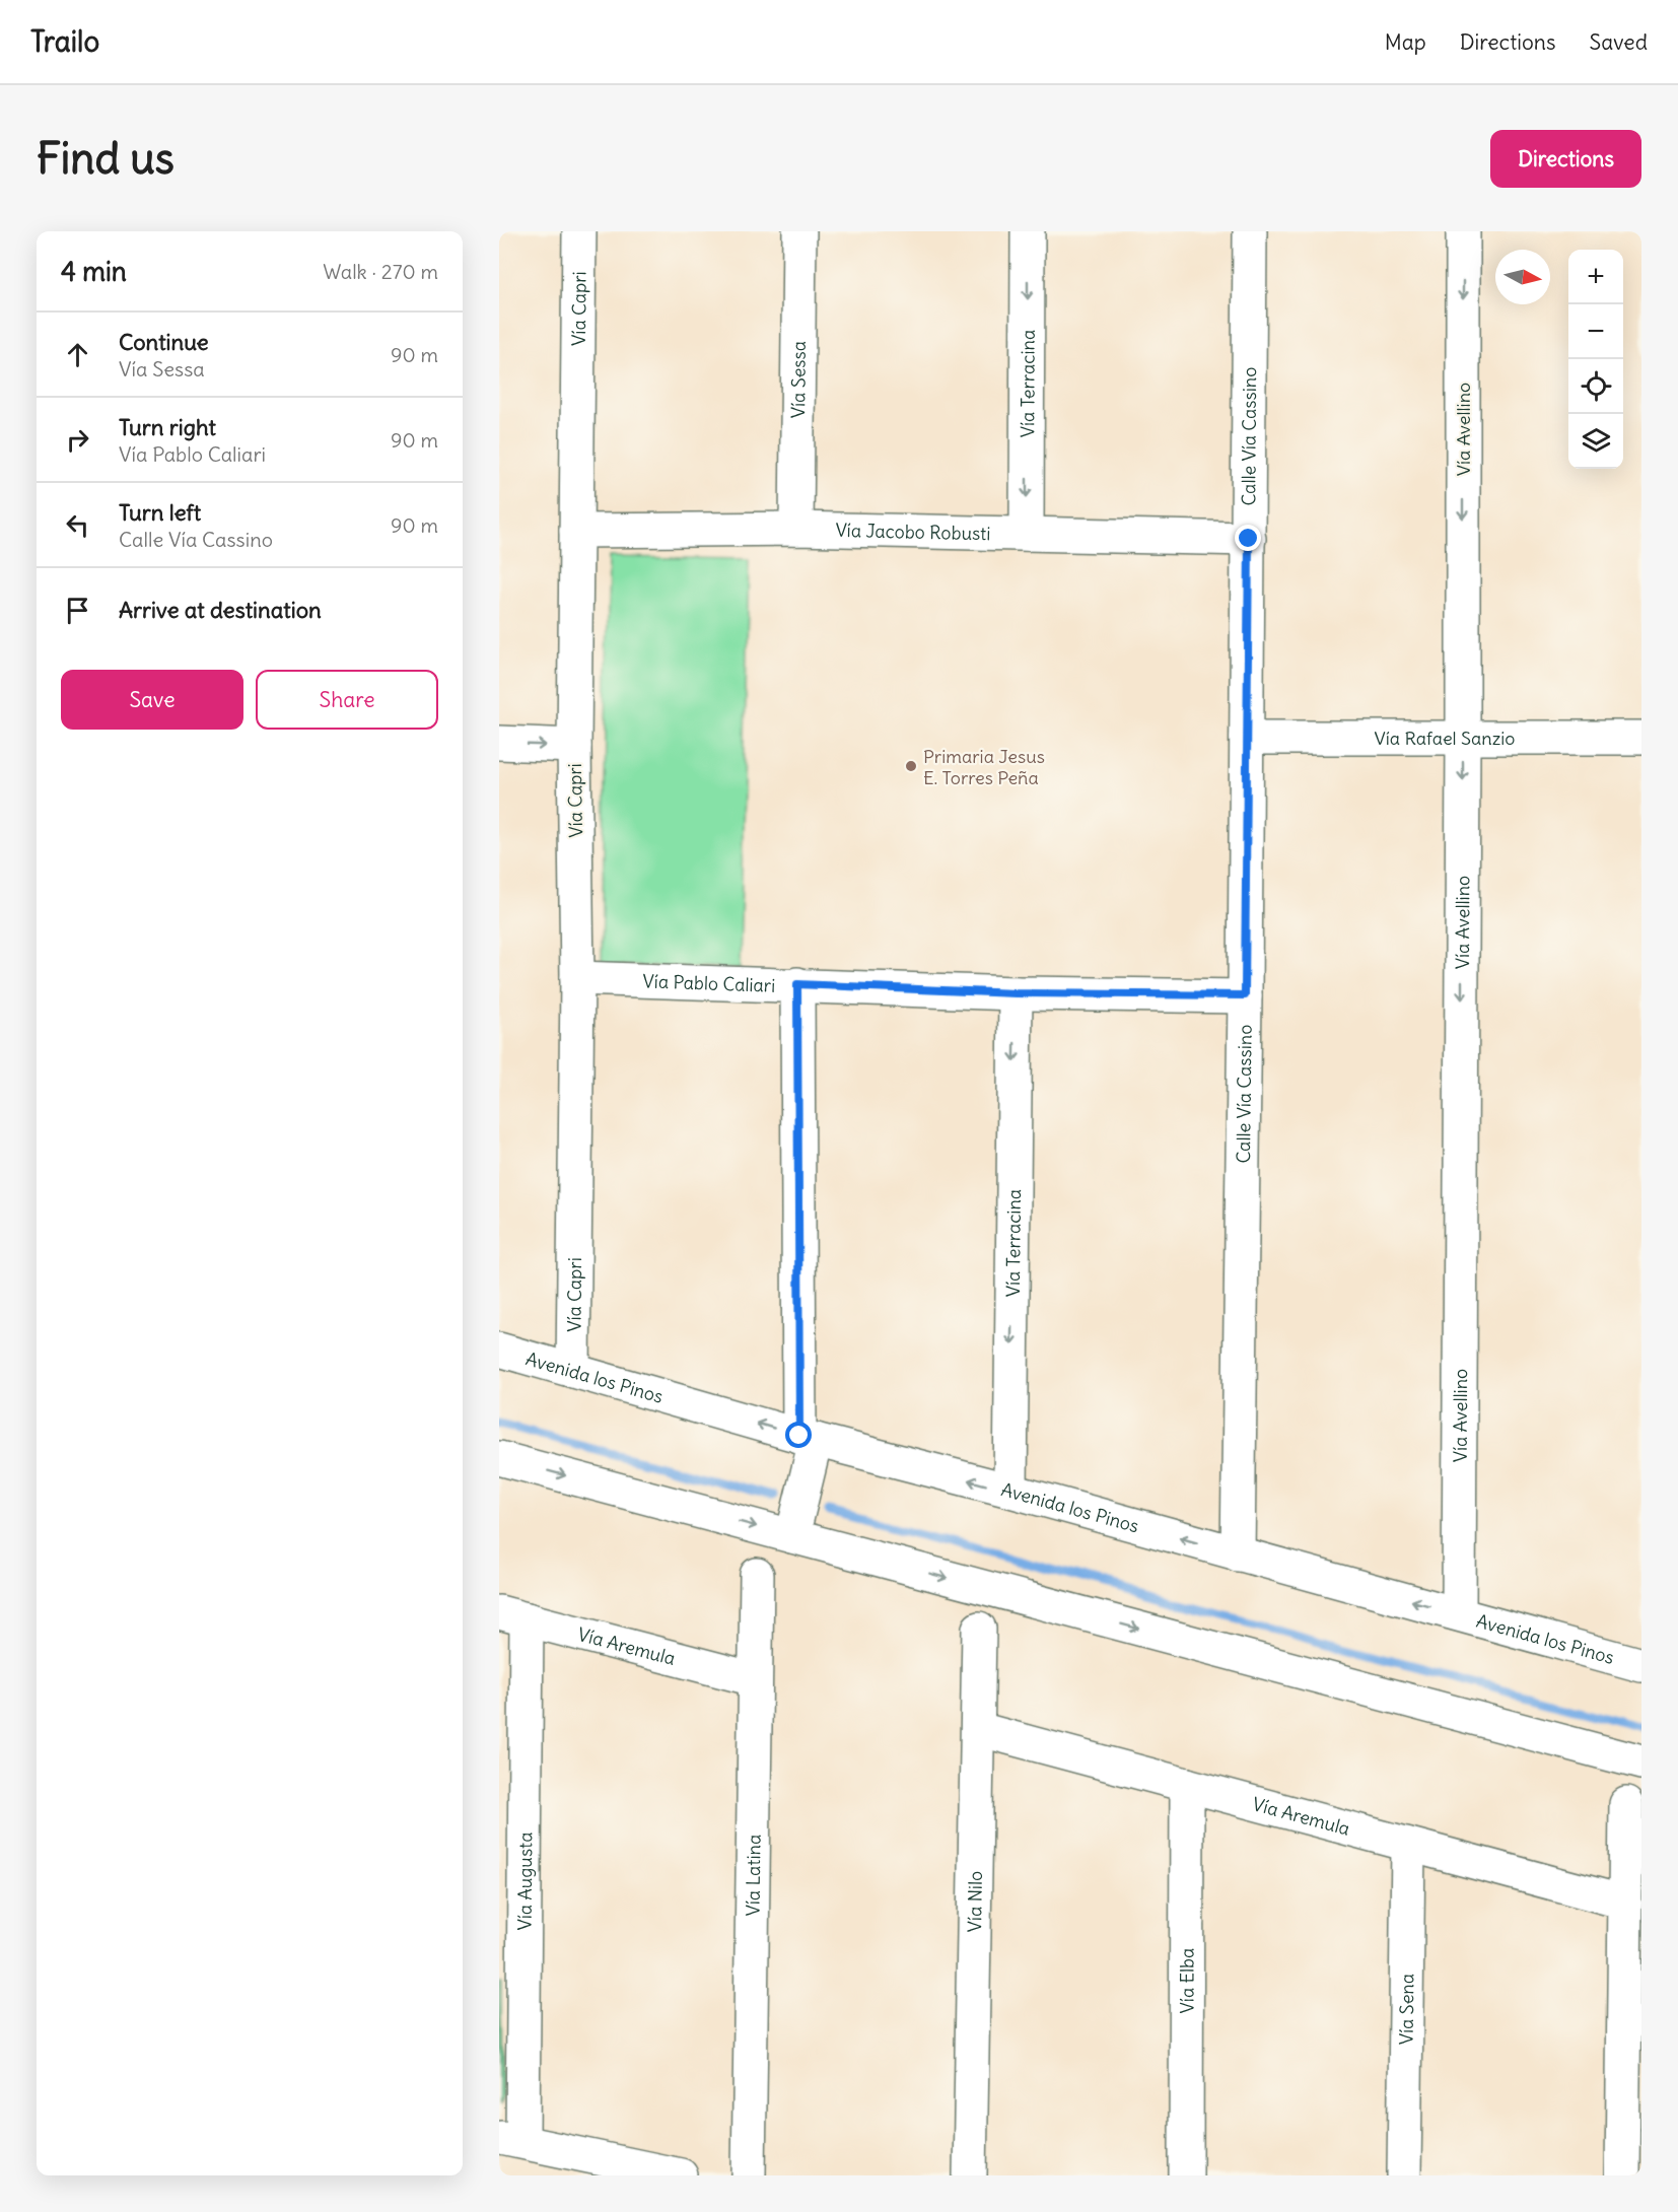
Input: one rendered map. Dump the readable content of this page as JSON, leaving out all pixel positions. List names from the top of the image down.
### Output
{
  "streets": {
    "street": [
      "Vía Capri",
      "Vía Sessa",
      "Vía Terracina",
      "Vía Avellino",
      "Calle Vía Cassino",
      "Vía Jacobo Robusti",
      "Vía Rafael Sanzio",
      "Vía Pablo Caliari",
      "Avenida los Pinos",
      "Vía Aremula",
      "Vía Latina",
      "Vía Augusta",
      "Vía Nilo",
      "Vía Elba",
      "Vía Sena"
    ]
  },
  "crossings": [
    ["Vía Capri", "Vía Jacobo Robusti"],
    ["Vía Capri", "Vía Pablo Caliari"],
    ["Vía Capri", "Avenida los Pinos"],
    ["Vía Sessa", "Vía Jacobo Robusti"],
    ["Vía Terracina", "Vía Jacobo Robusti"],
    ["Vía Terracina", "Vía Pablo Caliari"],
    ["Vía Terracina", "Avenida los Pinos"],
    ["Vía Avellino", "Vía Rafael Sanzio"],
    ["Vía Avellino", "Avenida los Pinos"],
    ["Calle Vía Cassino", "Vía Jacobo Robusti"],
    ["Calle Vía Cassino", "Vía Rafael Sanzio"],
    ["Calle Vía Cassino", "Vía Pablo Caliari"],
    ["Calle Vía Cassino", "Avenida los Pinos"],
    ["Vía Aremula", "Vía Latina"],
    ["Vía Aremula", "Vía Augusta"],
    ["Vía Aremula", "Vía Nilo"],
    ["Vía Aremula", "Vía Elba"],
    ["Vía Aremula", "Vía Sena"]
  ],
  "one_way": ["Vía Avellino"],
  "places": ["Primaria Jesus E. Torres Peña"],
  "north": "right",
  "page": {
    "header": "Trailo",
    "nav": ["Map", "Directions", "Saved"],
    "buttons": [
      "Directions",
      ["Save", "Share"]
    ],
    "title": "Find us",
    "heading": ["4 min", "Walk · 270 m"],
    "map_buttons": ["+", "−"],
    "list": [
      ["Continue", "Vía Sessa", "90 m"],
      ["Turn right", "Vía Pablo Caliari", "90 m"],
      ["Turn left", "Calle Vía Cassino", "90 m"],
      "Arrive at destination"
    ]
  }
}
